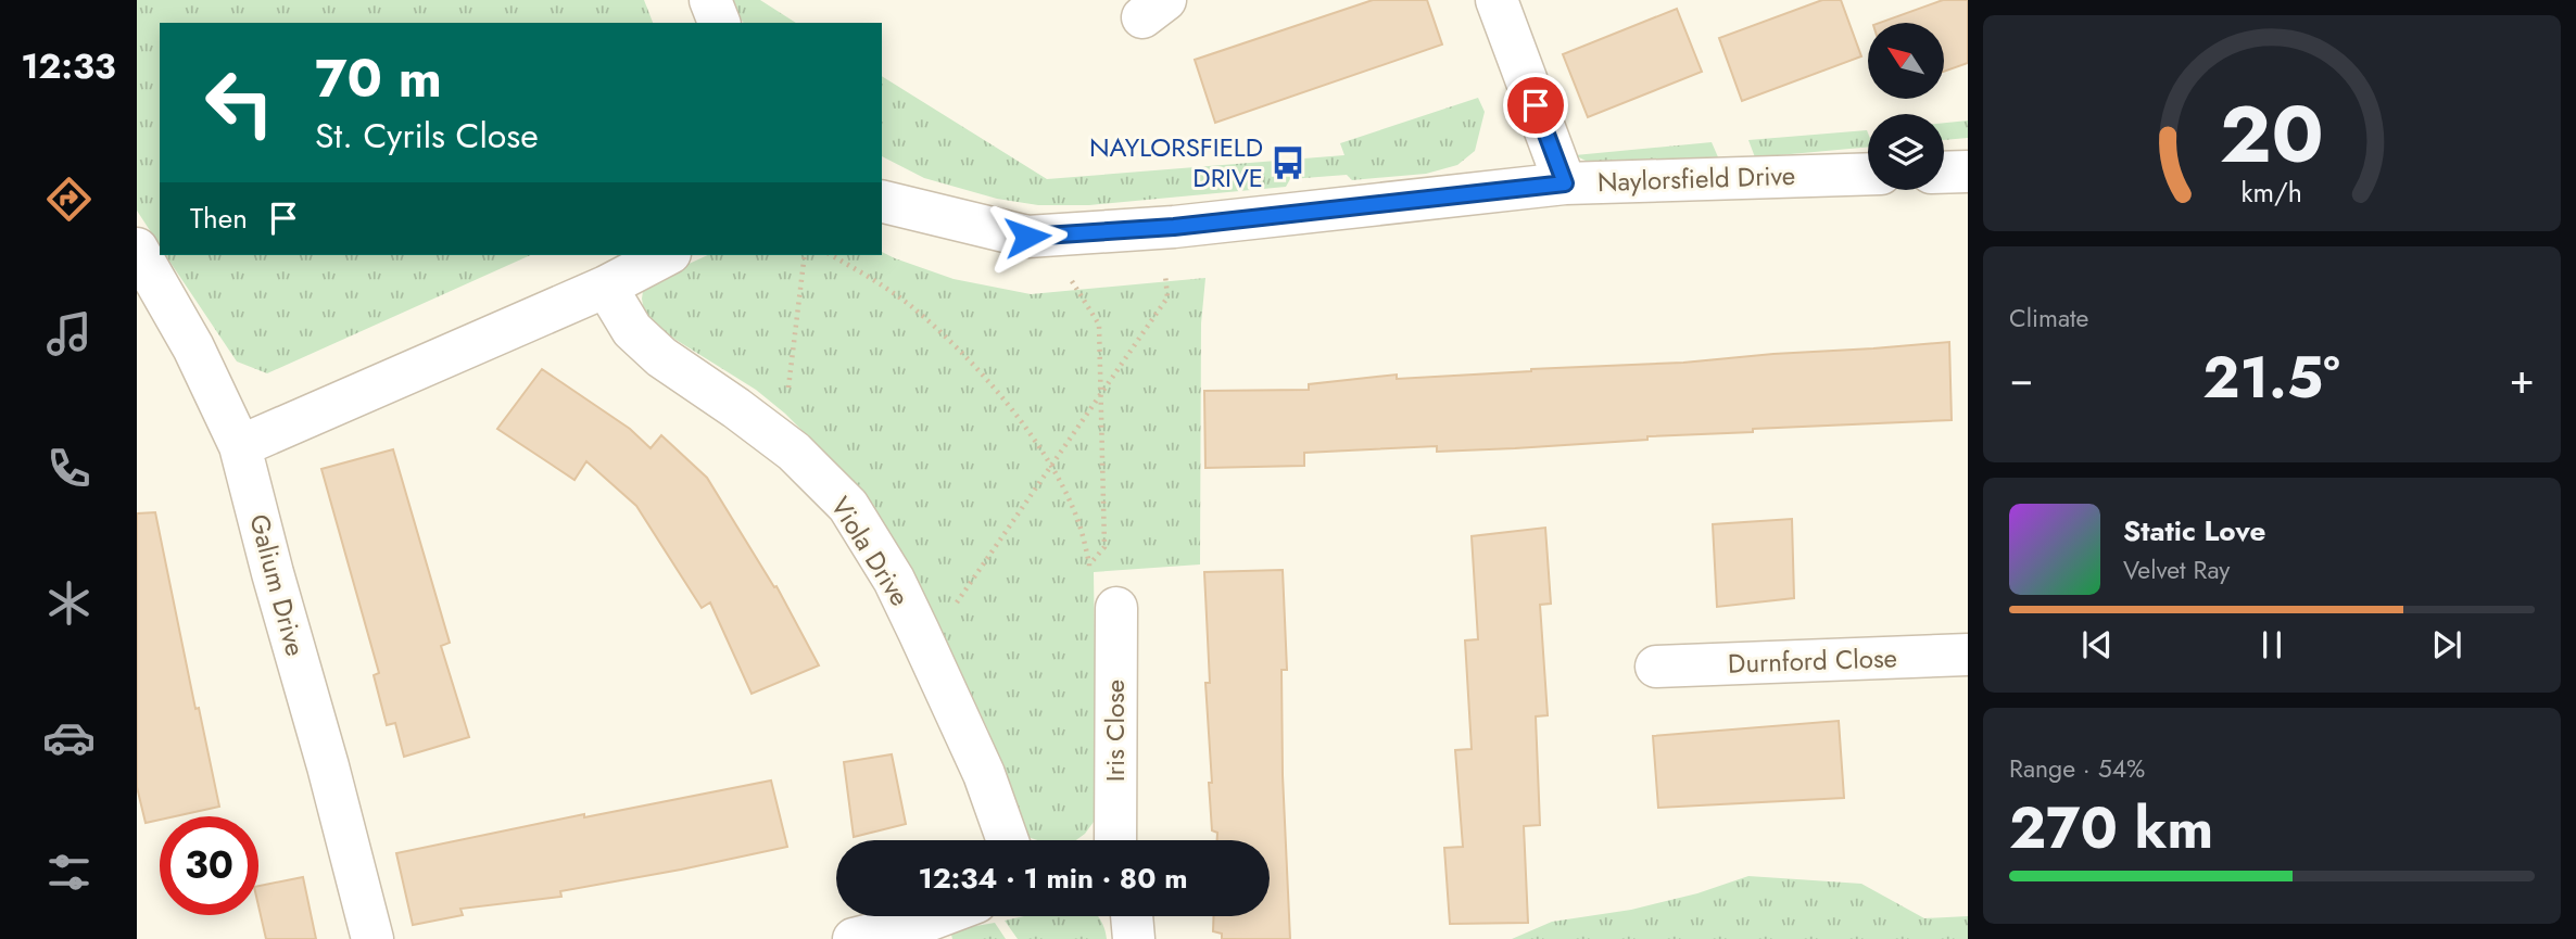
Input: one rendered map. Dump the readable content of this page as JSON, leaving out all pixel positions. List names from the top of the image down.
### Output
{
  "streets": {
    "street": [
      "Naylorsfield Drive",
      "Viola Drive",
      "Galium Drive",
      "Durnford Close",
      "Iris Close"
    ]
  },
  "places": {
    "bus stop": ["NAYLORSFIELD DRIVE"]
  },
  "north": "top left",
  "page": {
    "tabs": "12:33",
    "turn": ["70 m", "St. Cyrils Close"],
    "then": "Then",
    "tile": [
      "Climate",
      ["Range · 54%", "270 km"]
    ],
    "heat": ["−", "21.5°", "+"],
    "song": ["Static Love", "Velvet Ray"],
    "limit": "30",
    "trip": "12:34 · 1 min · 80 m",
    "gauge": ["20", "km/h"]
  }
}
